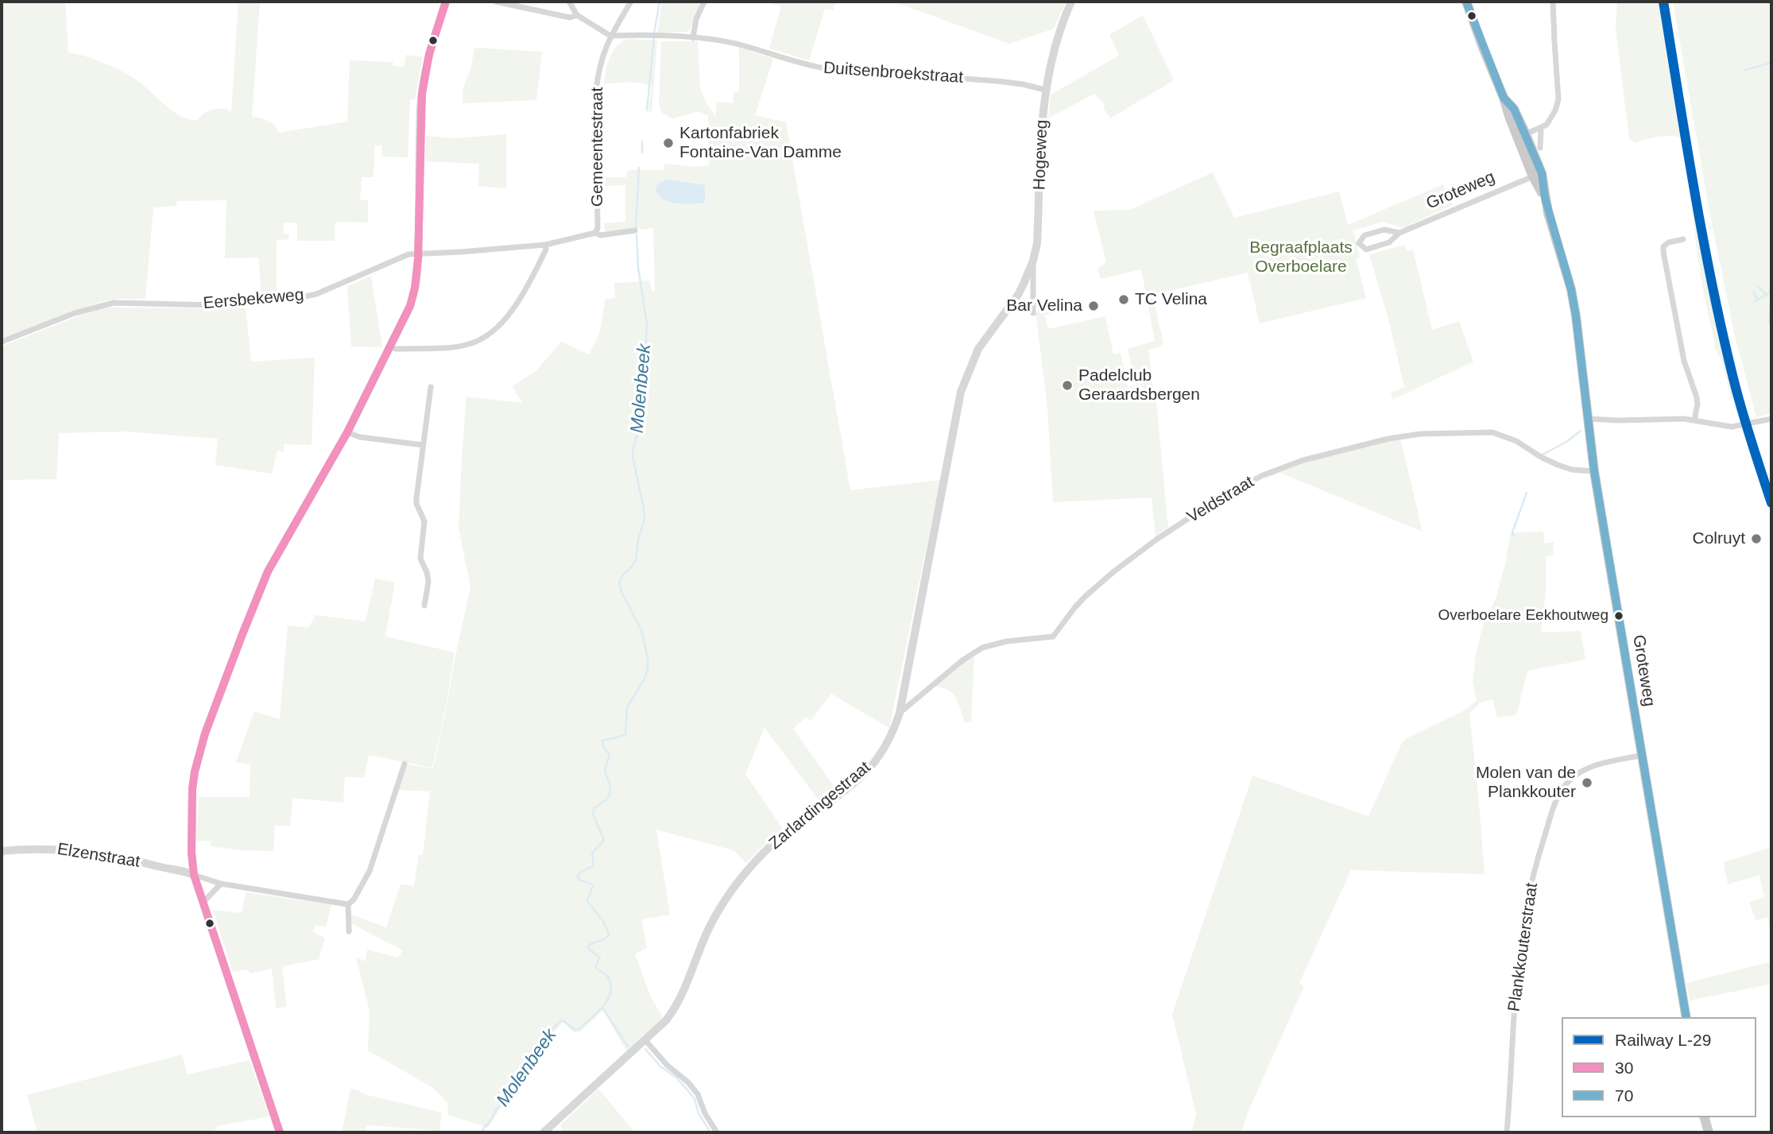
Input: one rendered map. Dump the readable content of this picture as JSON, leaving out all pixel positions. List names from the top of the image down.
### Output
{
  "streets": {
    "main road": ["Groteweg"],
    "street": [
      "Duitsenbroekstraat",
      "Gemeentestraat",
      "Hogeweg",
      "Eersbekeweg",
      "Veldstraat",
      "Zarlardingestraat",
      "Elzenstraat",
      "Plankkouterstraat"
    ]
  },
  "crossings": [
    ["Duitsenbroekstraat", "Gemeentestraat"],
    ["Duitsenbroekstraat", "Hogeweg"],
    ["Gemeentestraat", "Eersbekeweg"],
    ["Hogeweg", "Zarlardingestraat"],
    ["Groteweg", "Veldstraat"],
    ["Groteweg", "Plankkouterstraat"],
    ["Veldstraat", "Zarlardingestraat"]
  ],
  "water": ["Molenbeek"],
  "parks": ["Begraafplaats Overboelare"],
  "places": [
    "Kartonfabriek Fontaine-Van Damme",
    "TC Velina",
    "Bar Velina",
    "Padelclub Geraardsbergen",
    "Colruyt",
    "Overboelare Eekhoutweg",
    "Molen van de Plankkouter"
  ],
  "lines": ["rail line L-29", "transit line 30", "transit line 70"],
  "legend": ["Railway L-29", "30", "70"]
}
